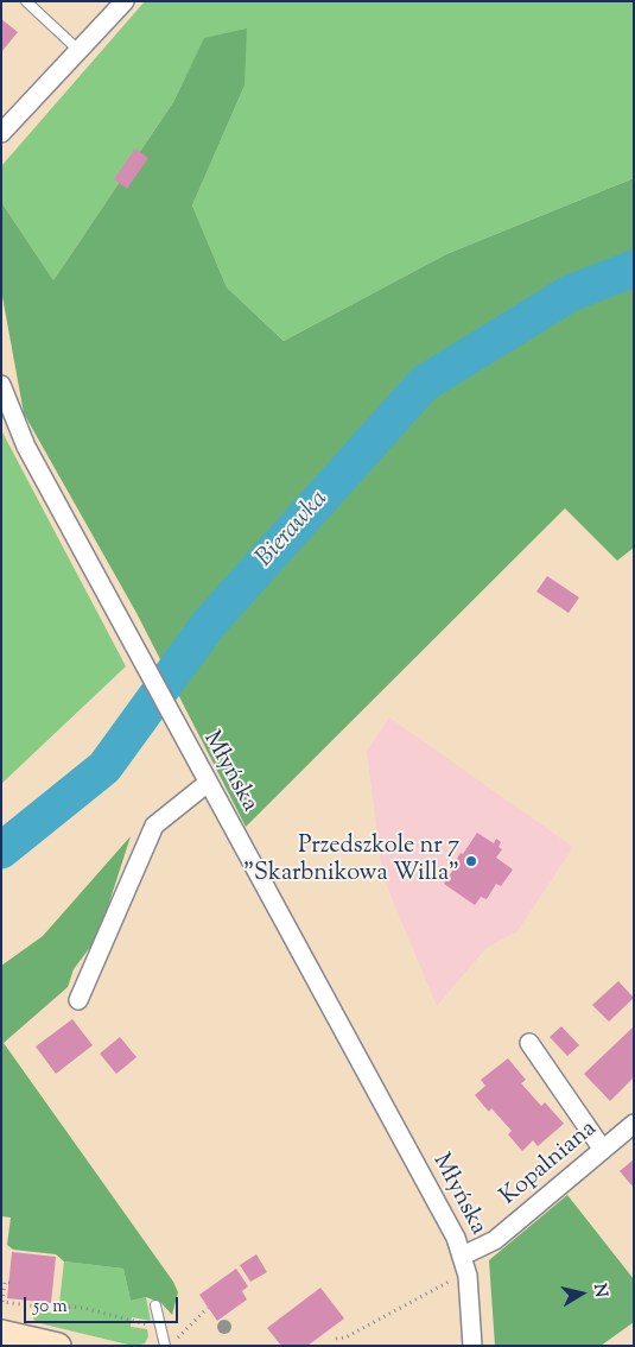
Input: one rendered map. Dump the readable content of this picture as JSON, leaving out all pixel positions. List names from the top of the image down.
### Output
{
  "streets": {
    "street": ["Młyńska", "Kopalniana"]
  },
  "crossings": [
    ["Młyńska", "Kopalniana"]
  ],
  "water": ["Bierawka"],
  "places": ["Przedszkole nr 7 \"Skarbnikowa Willa\""],
  "scale_bar": "50 m",
  "north": "right"
}
